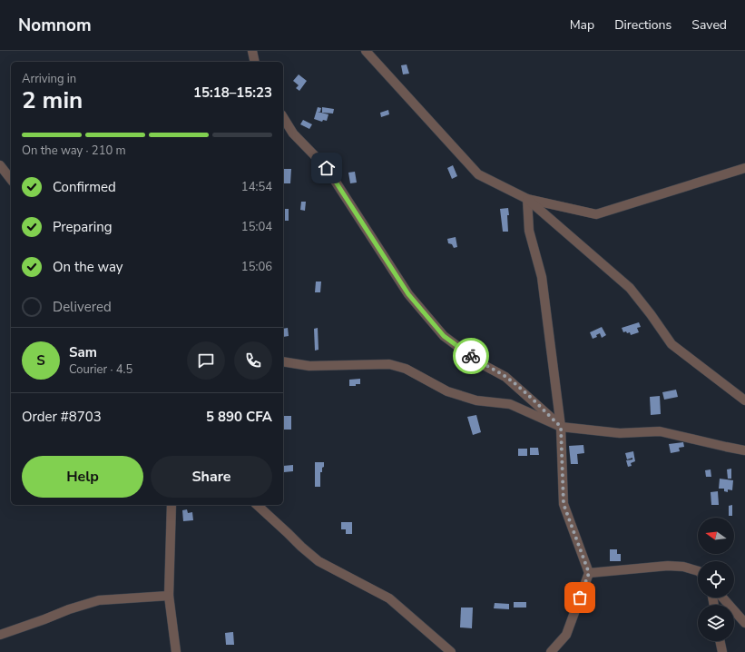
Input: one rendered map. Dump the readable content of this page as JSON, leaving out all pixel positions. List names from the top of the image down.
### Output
{
  "north": "left",
  "page": {
    "header": "Nomnom",
    "nav": ["Map", "Directions", "Saved"],
    "heading": ["2 min", "Arriving in", "15:18–15:23"],
    "panel": [
      "Sam",
      "Courier · 4.5",
      "Order #8703",
      "5 890 CFA"
    ],
    "bar": "On the way · 210 m",
    "list": [
      ["Confirmed", "14:54"],
      ["Preparing", "15:04"],
      ["On the way", "15:06"],
      "Delivered"
    ],
    "round": "S",
    "buttons": ["Help", "Share"]
  }
}
